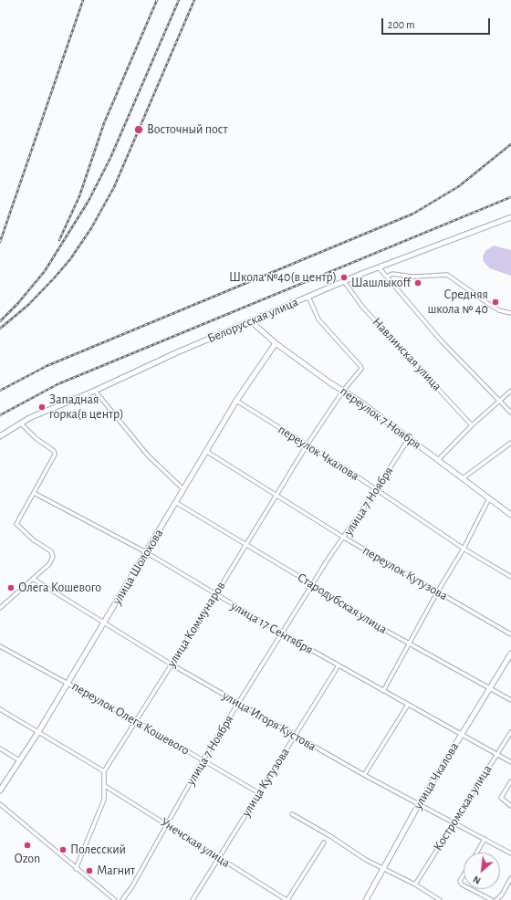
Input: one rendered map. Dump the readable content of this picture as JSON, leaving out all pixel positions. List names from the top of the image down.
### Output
{
  "streets": {
    "street": [
      "Белорусская улица",
      "Навлинская улица",
      "переулок 7 Ноября",
      "переулок Чкалова",
      "улица 7 Ноября",
      "улица Шолохова",
      "переулок Кутузова",
      "Стародубская улица",
      "улица Коммунаров",
      "улица 17 Сентября",
      "переулок Олега Кошевого",
      "улица Игоря Кустова",
      "улица Чкалова",
      "улица Кутузова",
      "Костромская улица",
      "Унечская улица"
    ]
  },
  "crossings": [
    ["Белорусская улица", "Навлинская улица"],
    ["Белорусская улица", "переулок 7 Ноября"],
    ["Белорусская улица", "улица Коммунаров"],
    ["переулок 7 Ноября", "улица 7 Ноября"],
    ["переулок 7 Ноября", "улица Шолохова"],
    ["переулок 7 Ноября", "улица Коммунаров"],
    ["переулок Чкалова", "улица 7 Ноября"],
    ["переулок Чкалова", "улица Шолохова"],
    ["переулок Чкалова", "улица Коммунаров"],
    ["улица 7 Ноября", "переулок Кутузова"],
    ["улица 7 Ноября", "Стародубская улица"],
    ["улица 7 Ноября", "улица 17 Сентября"],
    ["улица 7 Ноября", "переулок Олега Кошевого"],
    ["улица 7 Ноября", "улица Игоря Кустова"],
    ["улица 7 Ноября", "Унечская улица"],
    ["улица Шолохова", "переулок Кутузова"],
    ["улица Шолохова", "Стародубская улица"],
    ["улица Шолохова", "улица 17 Сентября"],
    ["улица Шолохова", "переулок Олега Кошевого"],
    ["улица Шолохова", "улица Игоря Кустова"],
    ["переулок Кутузова", "улица Коммунаров"],
    ["Стародубская улица", "улица Коммунаров"],
    ["Стародубская улица", "улица Чкалова"],
    ["улица Коммунаров", "улица 17 Сентября"],
    ["улица Коммунаров", "переулок Олега Кошевого"],
    ["улица Коммунаров", "улица Игоря Кустова"],
    ["улица 17 Сентября", "улица Чкалова"],
    ["улица 17 Сентября", "улица Кутузова"],
    ["улица 17 Сентября", "Костромская улица"],
    ["переулок Олега Кошевого", "улица Кутузова"],
    ["улица Игоря Кустова", "улица Чкалова"],
    ["улица Игоря Кустова", "улица Кутузова"],
    ["улица Игоря Кустова", "Костромская улица"],
    ["улица Кутузова", "Унечская улица"]
  ],
  "places": [
    "Восточный пост",
    "Школа №40(в центр)",
    "Шашлыкоff",
    "Средняя школа № 40",
    "Западная горка(в центр)",
    "Олега Кошевого",
    "Ozon",
    "Полесский",
    "Магнит"
  ],
  "scale_bar": "200 m",
  "north": "bottom left"
}
